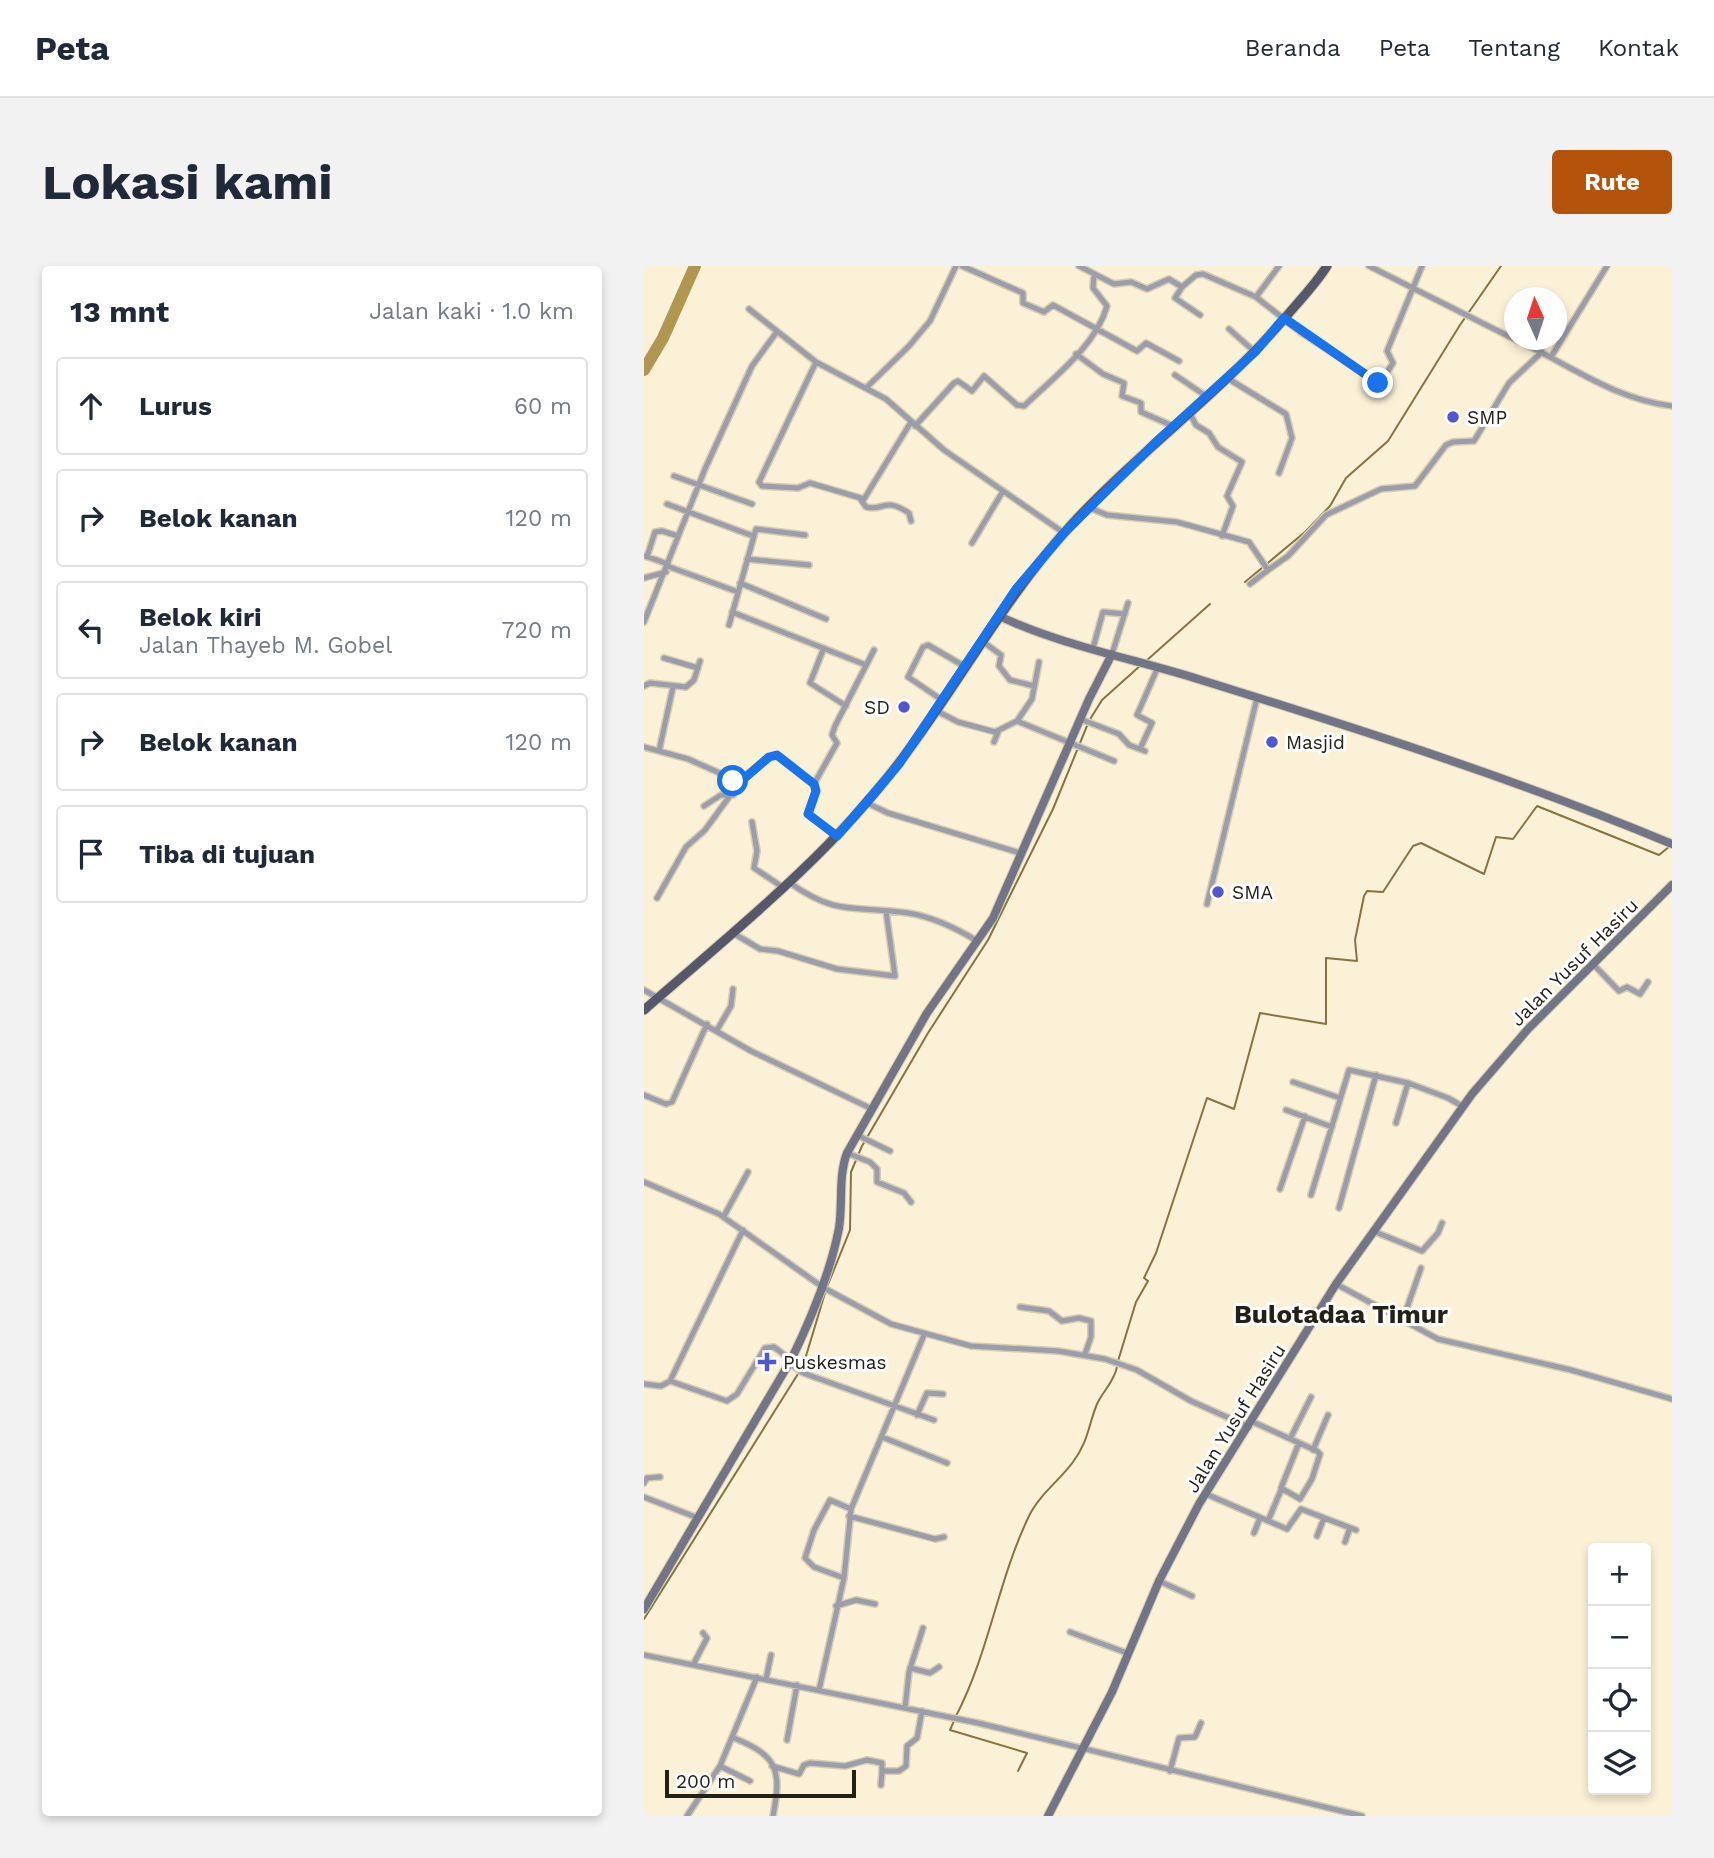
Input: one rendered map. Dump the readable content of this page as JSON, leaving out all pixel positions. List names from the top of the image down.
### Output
{
  "streets": {
    "street": ["Jalan Yusuf Hasiru"]
  },
  "districts": ["Bulotadaa Timur"],
  "places": {
    "other": [
      "SMP",
      "SD",
      "Masjid",
      "SMA"
    ],
    "health": ["Puskesmas"]
  },
  "scale_bar": "200 m",
  "north": "top",
  "page": {
    "header": "Peta",
    "nav": [
      "Beranda",
      "Peta",
      "Tentang",
      "Kontak"
    ],
    "buttons": "Rute",
    "title": "Lokasi kami",
    "heading": ["13 mnt", "Jalan kaki · 1.0 km"],
    "list": [
      ["Lurus", "60 m"],
      ["Belok kanan", "120 m"],
      ["Belok kiri", "Jalan Thayeb M. Gobel", "720 m"],
      ["Belok kanan", "120 m"],
      "Tiba di tujuan"
    ],
    "map_buttons": ["+", "−"],
    "scale": "200 m"
  }
}
